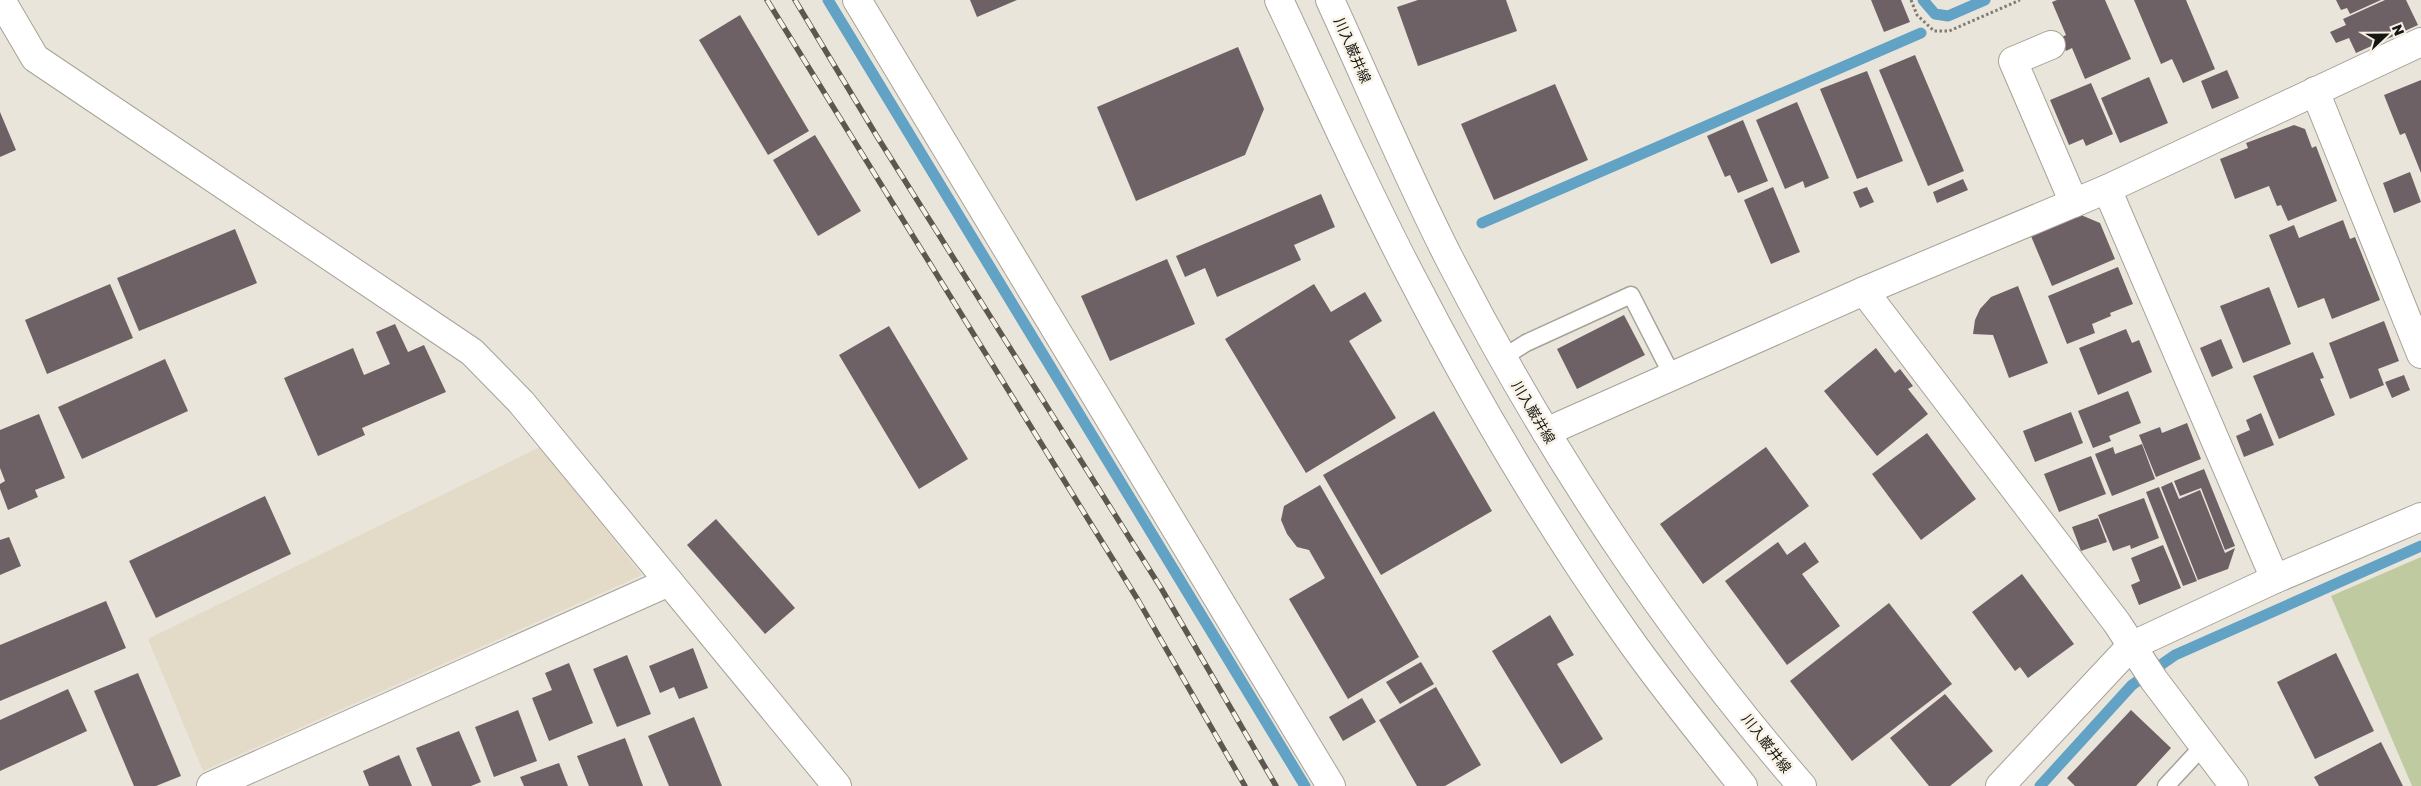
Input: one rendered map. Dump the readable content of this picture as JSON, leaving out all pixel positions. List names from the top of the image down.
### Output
{
  "streets": {
    "street": ["川入巌井線"]
  },
  "north": "right"
}
